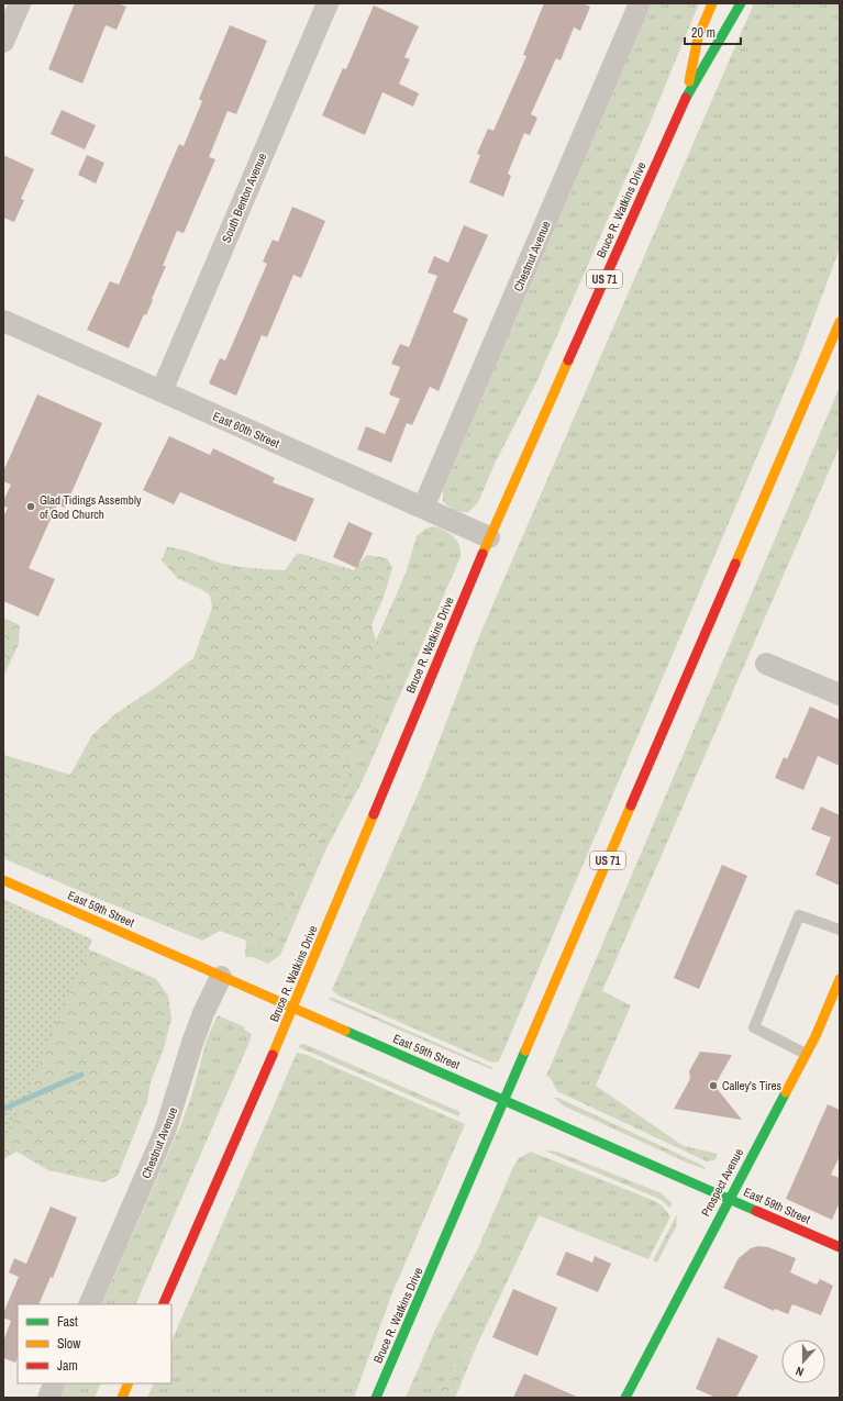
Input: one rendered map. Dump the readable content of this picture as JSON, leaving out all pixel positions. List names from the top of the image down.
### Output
{
  "streets": {
    "main road": [
      "Bruce R. Watkins Drive",
      "US 71",
      "East 59th Street",
      "Prospect Avenue"
    ],
    "street": ["South Benton Avenue", "Chestnut Avenue", "East 60th Street"]
  },
  "crossings": [
    ["South Benton Avenue", "East 60th Street"],
    ["Bruce R. Watkins Drive", "East 60th Street"],
    ["Bruce R. Watkins Drive", "East 59th Street"],
    ["Chestnut Avenue", "East 60th Street"],
    ["Chestnut Avenue", "East 59th Street"],
    ["East 59th Street", "Prospect Avenue"]
  ],
  "places": ["Glad Tidings Assembly of God Church", "Calley's Tires"],
  "legend": ["Fast", "Slow", "Jam"],
  "scale_bar": "20 m",
  "north": "bottom"
}
